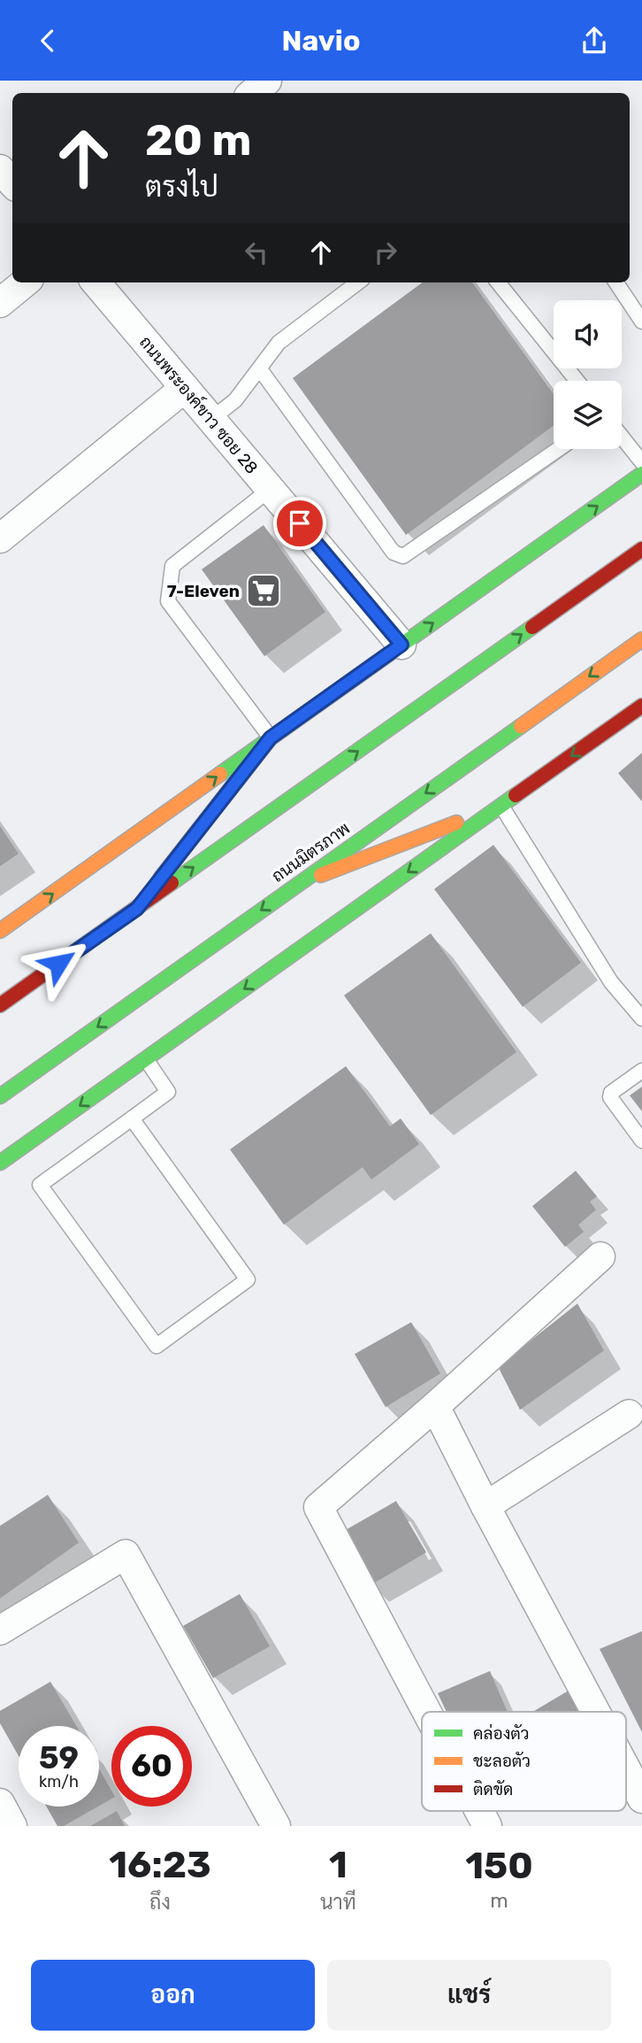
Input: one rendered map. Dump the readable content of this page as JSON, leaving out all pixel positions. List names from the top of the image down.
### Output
{
  "streets": {
    "main road": ["ถนนมิตรภาพ"],
    "street": ["ถนนพระองค์ขาว ซอย 28"]
  },
  "places": {
    "supermarket": ["7-Eleven"]
  },
  "legend": ["คล่องตัว", "ชะลอตัว", "ติดขัด"],
  "page": {
    "header": "Navio",
    "turn": ["20 m", "ตรงไป"],
    "speed": "59 km/h",
    "limit": "60",
    "eta": [
      "16:23",
      "ถึง",
      "1",
      "นาที",
      "150",
      "m"
    ],
    "buttons": ["ออก", "แชร์"]
  }
}
